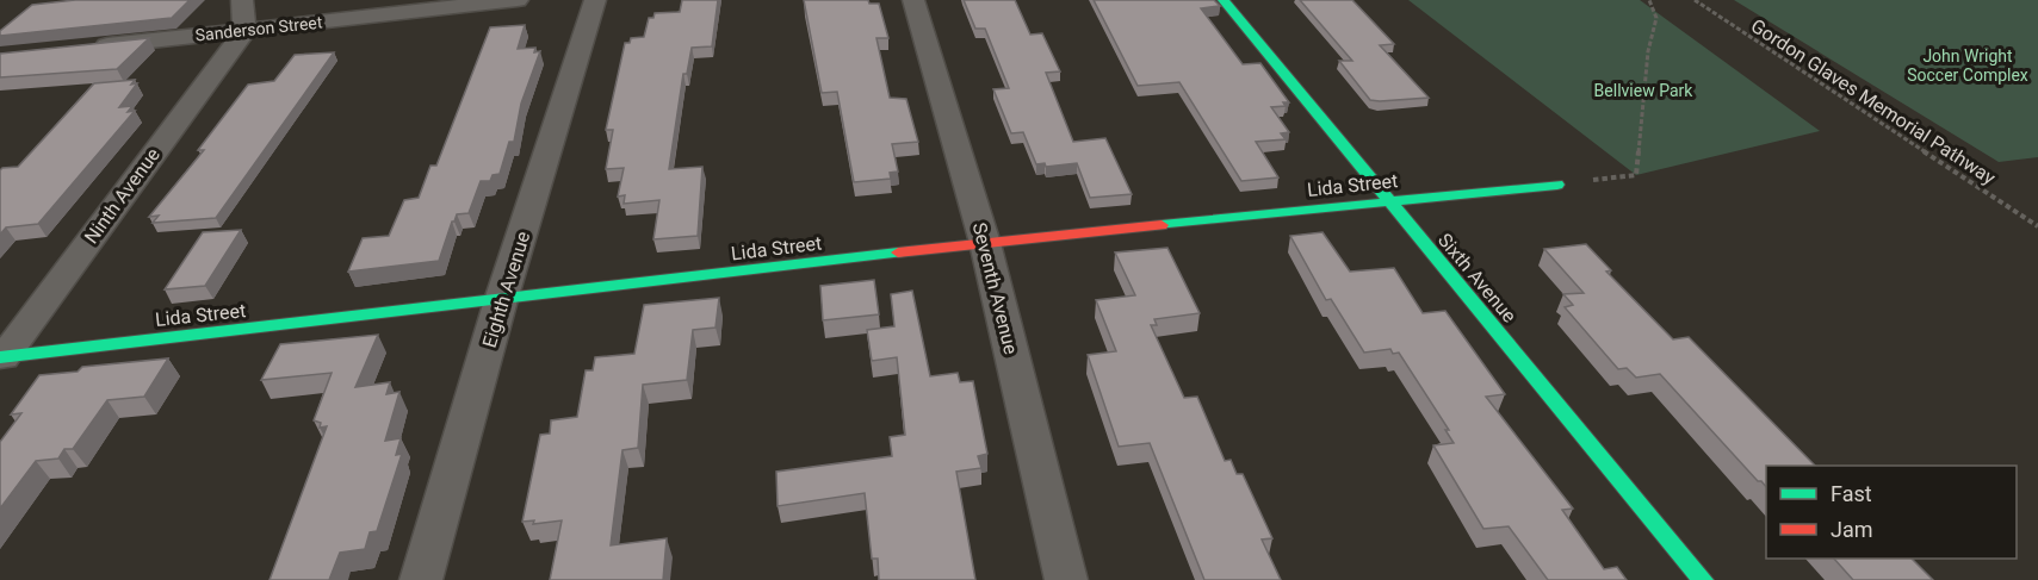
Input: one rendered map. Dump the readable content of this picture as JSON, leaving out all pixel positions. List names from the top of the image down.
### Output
{
  "streets": {
    "street": [
      "Sanderson Street",
      "Lida Street",
      "Ninth Avenue",
      "Sixth Avenue",
      "Seventh Avenue",
      "Eighth Avenue"
    ],
    "path": ["Gordon Glaves Memorial Pathway"]
  },
  "crossings": [
    ["Sanderson Street", "Ninth Avenue"],
    ["Lida Street", "Ninth Avenue"],
    ["Lida Street", "Sixth Avenue"],
    ["Lida Street", "Seventh Avenue"],
    ["Lida Street", "Eighth Avenue"]
  ],
  "parks": ["John Wright Soccer Complex", "Bellview Park"],
  "legend": ["Fast", "Jam"]
}
